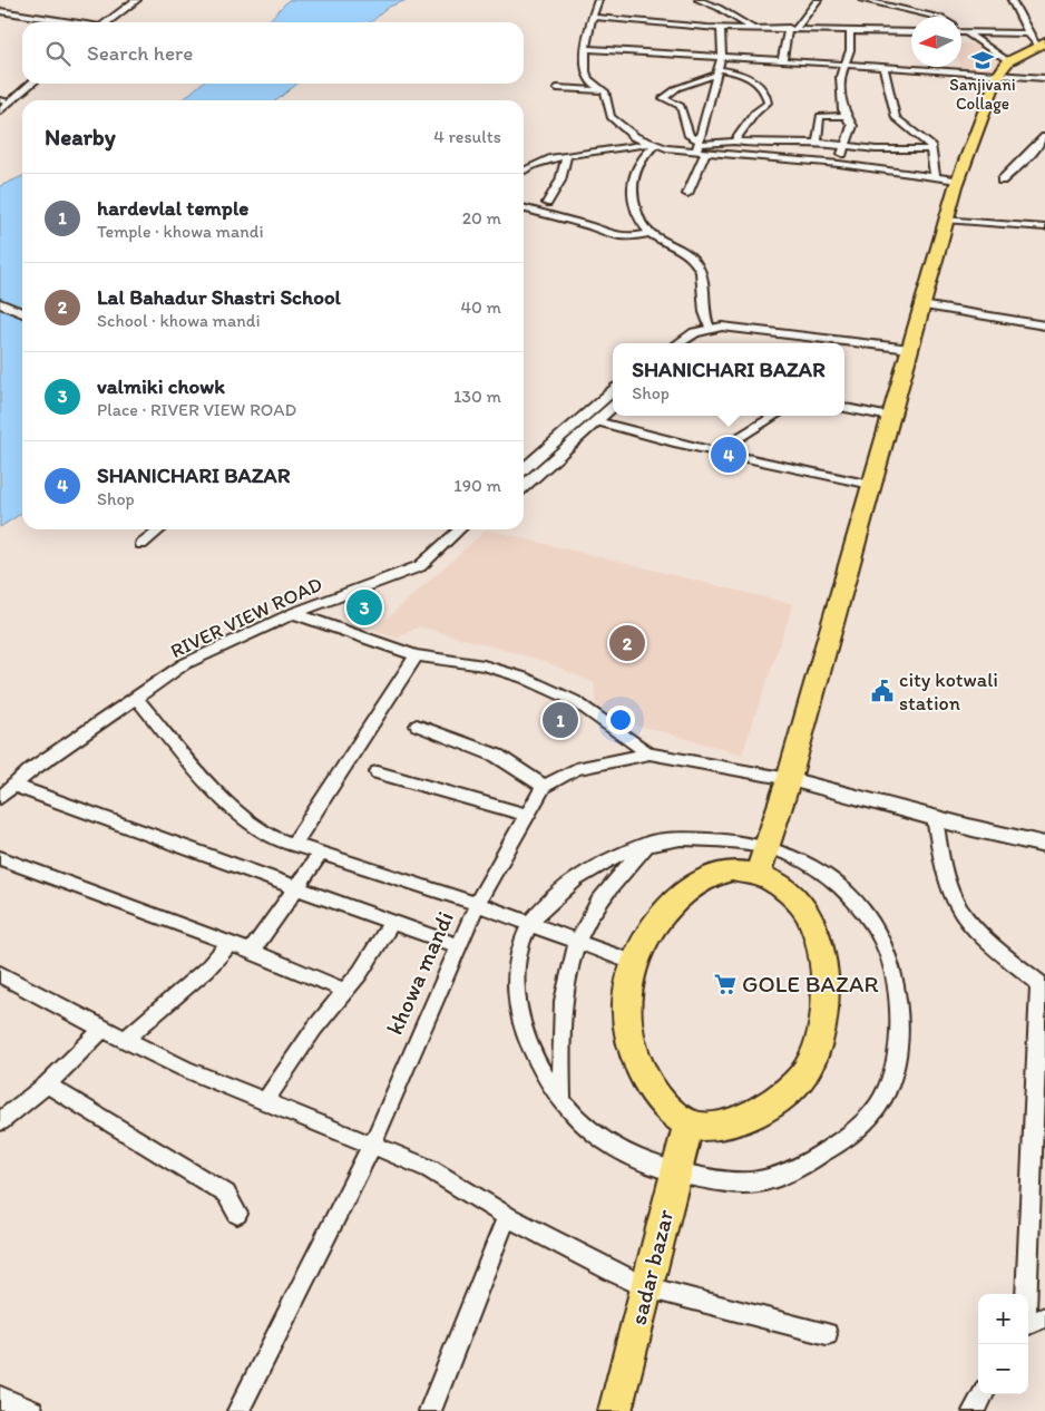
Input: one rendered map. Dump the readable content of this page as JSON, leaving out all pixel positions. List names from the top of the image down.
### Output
{
  "streets": {
    "main road": ["sadar bazar"],
    "street": ["RIVER VIEW ROAD", "khowa mandi"]
  },
  "places": {
    "school or university": ["Sanjivani Collage"],
    "public building": ["city kotwali station"],
    "supermarket": ["GOLE BAZAR"]
  },
  "north": "left",
  "page": {
    "search": "Search here",
    "heading": ["Nearby", "4 results"],
    "list": [
      {
        "mark": "1",
        "name": "hardevlal temple",
        "note": "Temple · khowa mandi",
        "value": "20 m"
      },
      {
        "mark": "2",
        "name": "Lal Bahadur Shastri School",
        "note": "School · khowa mandi",
        "value": "40 m"
      },
      {
        "mark": "3",
        "name": "valmiki chowk",
        "note": "Place · RIVER VIEW ROAD",
        "value": "130 m"
      },
      {
        "mark": "4",
        "name": "SHANICHARI BAZAR",
        "note": "Shop",
        "value": "190 m"
      }
    ],
    "popup": ["SHANICHARI BAZAR", "Shop"],
    "pins": [
      "4",
      "3",
      "2",
      "1"
    ],
    "map_buttons": ["+", "−"]
  }
}
